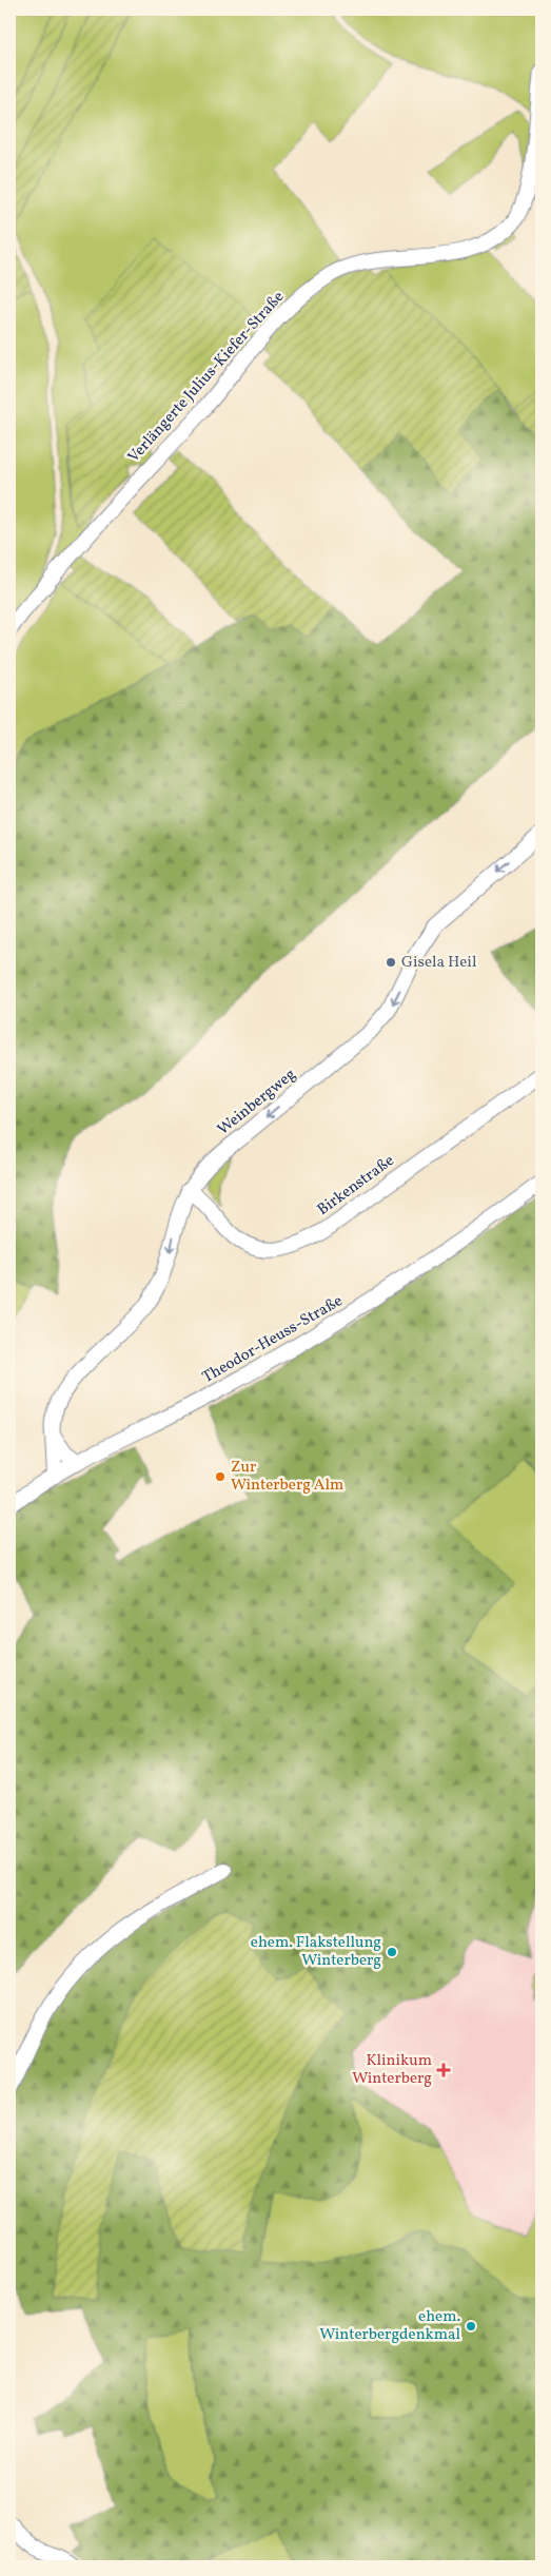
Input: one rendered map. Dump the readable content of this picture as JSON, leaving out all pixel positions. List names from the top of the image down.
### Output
{
  "streets": {
    "street": [
      "Verlängerte Julius-Kiefer-Straße",
      "Weinbergweg",
      "Birkenstraße",
      "Theodor-Heuss-Straße"
    ]
  },
  "crossings": [
    ["Weinbergweg", "Birkenstraße"],
    ["Weinbergweg", "Theodor-Heuss-Straße"]
  ],
  "one_way": ["Weinbergweg"],
  "places": {
    "other": [
      "Gisela Heil",
      "Zur Winterberg Alm",
      "ehem. Flakstellung Winterberg",
      "ehem. Winterbergdenkmal"
    ],
    "health": ["Klinikum Winterberg"]
  }
}
